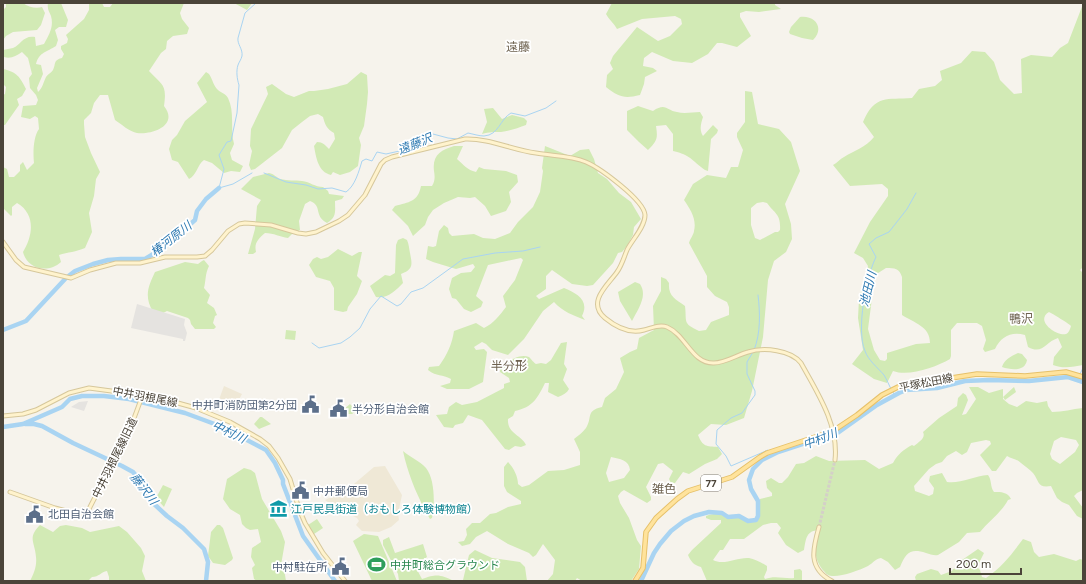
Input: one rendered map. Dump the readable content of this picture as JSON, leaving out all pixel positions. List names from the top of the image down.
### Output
{
  "streets": {
    "main road": ["平塚松田線", "77"],
    "street": ["中井羽根尾線", "中井羽根尾線旧道"]
  },
  "crossings": [
    ["中井羽根尾線", "中井羽根尾線旧道"]
  ],
  "districts": [
    "遠藤",
    "鴨沢",
    "半分形",
    "雑色"
  ],
  "water": [
    "遠藤沢",
    "椿河原川",
    "池田川",
    "中村川",
    "藤沢川"
  ],
  "places": {
    "public building": [
      "中井町消防団第2分団",
      "半分形自治会館",
      "中井郵便局",
      "北田自治会館",
      "中村駐在所"
    ],
    "museum": ["江戸民具街道（おもしろ体験博物館）"],
    "sports": ["中井町総合グラウンド"]
  },
  "scale_bar": "200 m"
}
